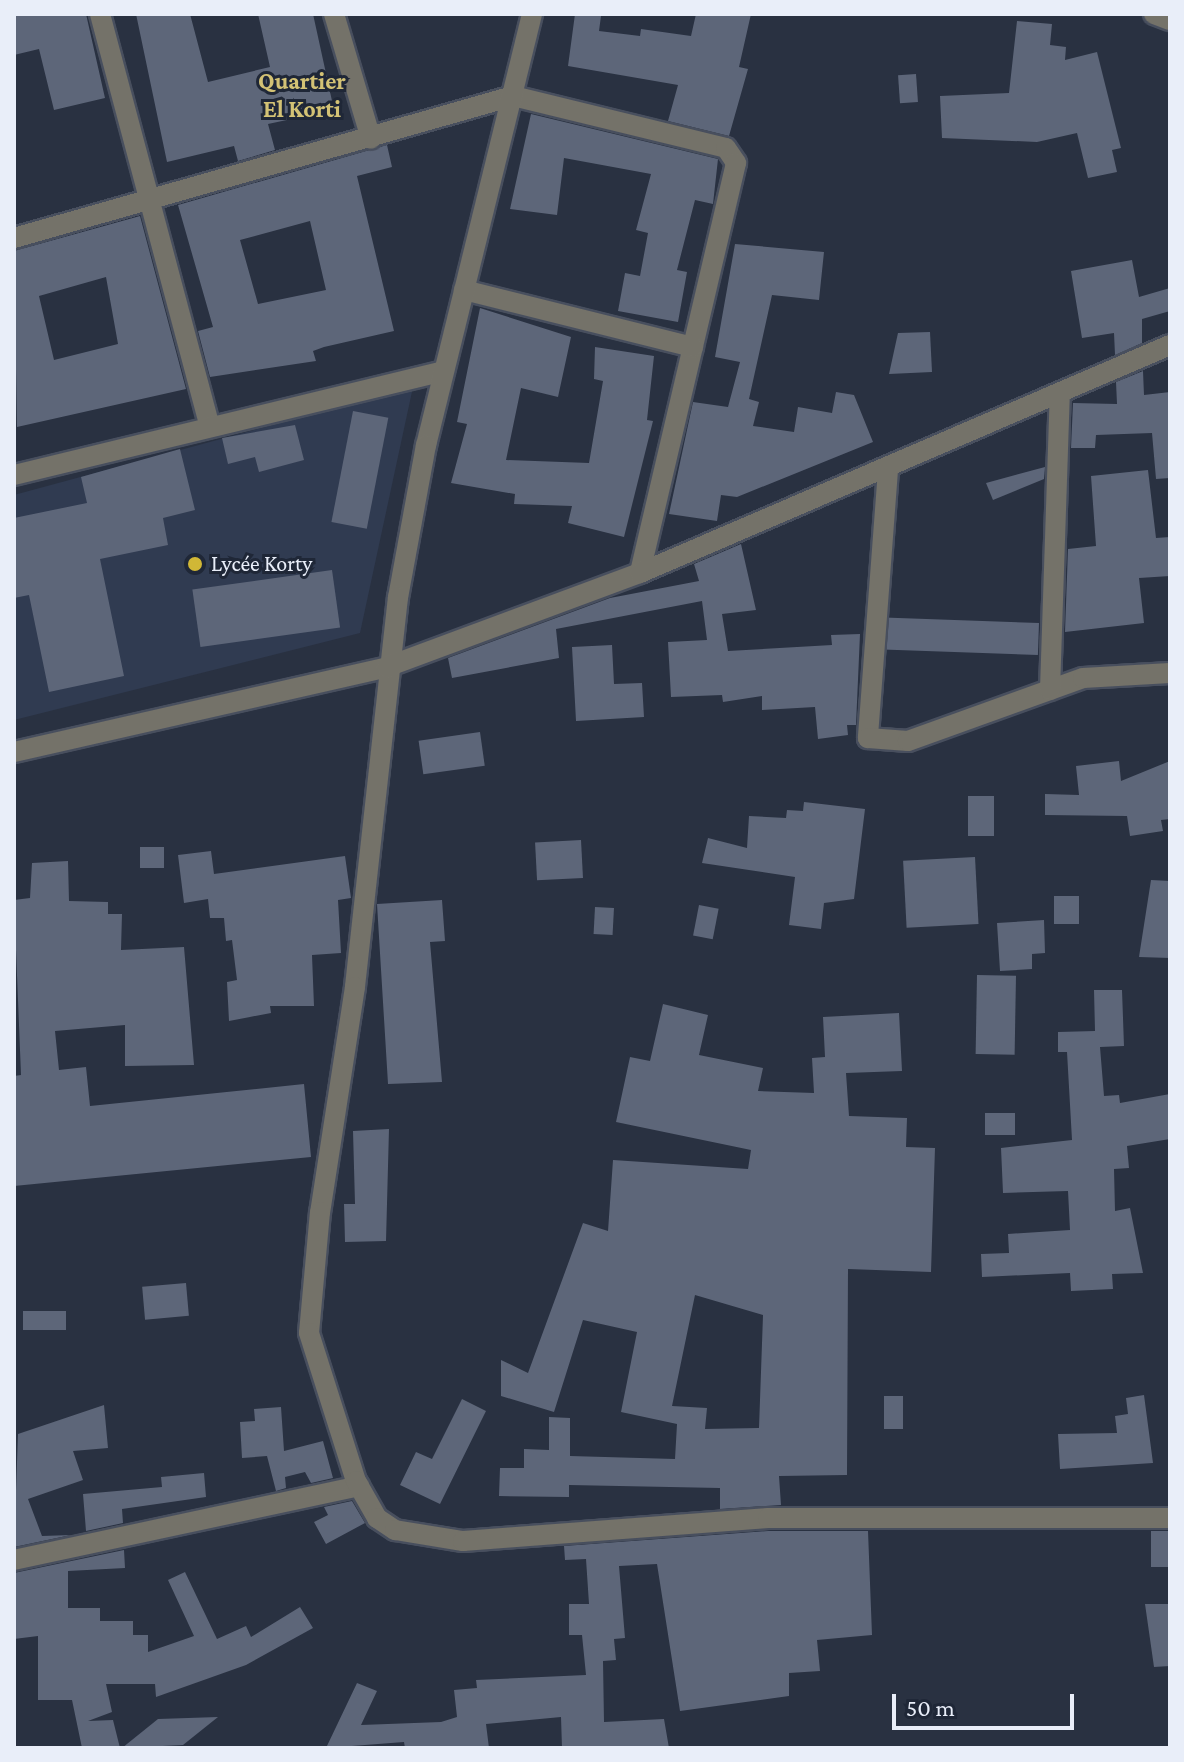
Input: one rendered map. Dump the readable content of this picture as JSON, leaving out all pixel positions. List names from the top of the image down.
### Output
{
  "districts": ["Quartier El Korti"],
  "places": ["Lycée Korty"],
  "scale_bar": "50 m"
}
